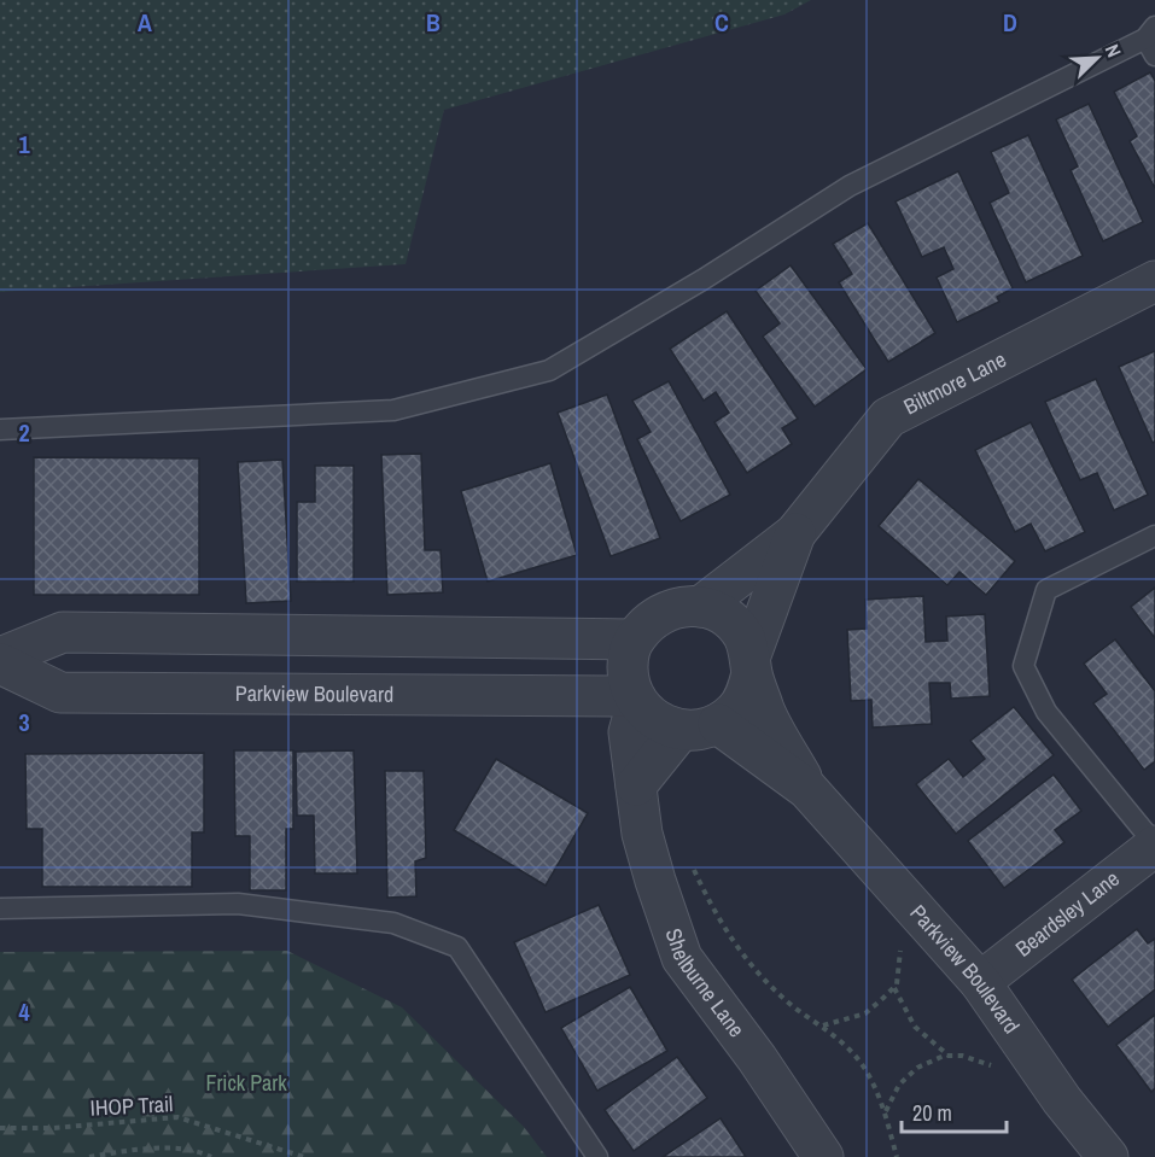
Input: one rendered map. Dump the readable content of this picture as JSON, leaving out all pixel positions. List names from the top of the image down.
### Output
{
  "streets": {
    "street": [
      "Biltmore Lane",
      "Parkview Boulevard",
      "Beardsley Lane",
      "Shelburne Lane"
    ],
    "path": ["IHOP Trail"]
  },
  "crossings": [
    ["Parkview Boulevard", "Beardsley Lane"],
    ["Parkview Boulevard", "Shelburne Lane"]
  ],
  "parks": ["Frick Park"],
  "scale_bar": "20 m",
  "north": "top right",
  "grid": {
    "columns": [
      "A",
      "B",
      "C",
      "D"
    ],
    "rows": [
      "1",
      "2",
      "3",
      "4"
    ]
  }
}
